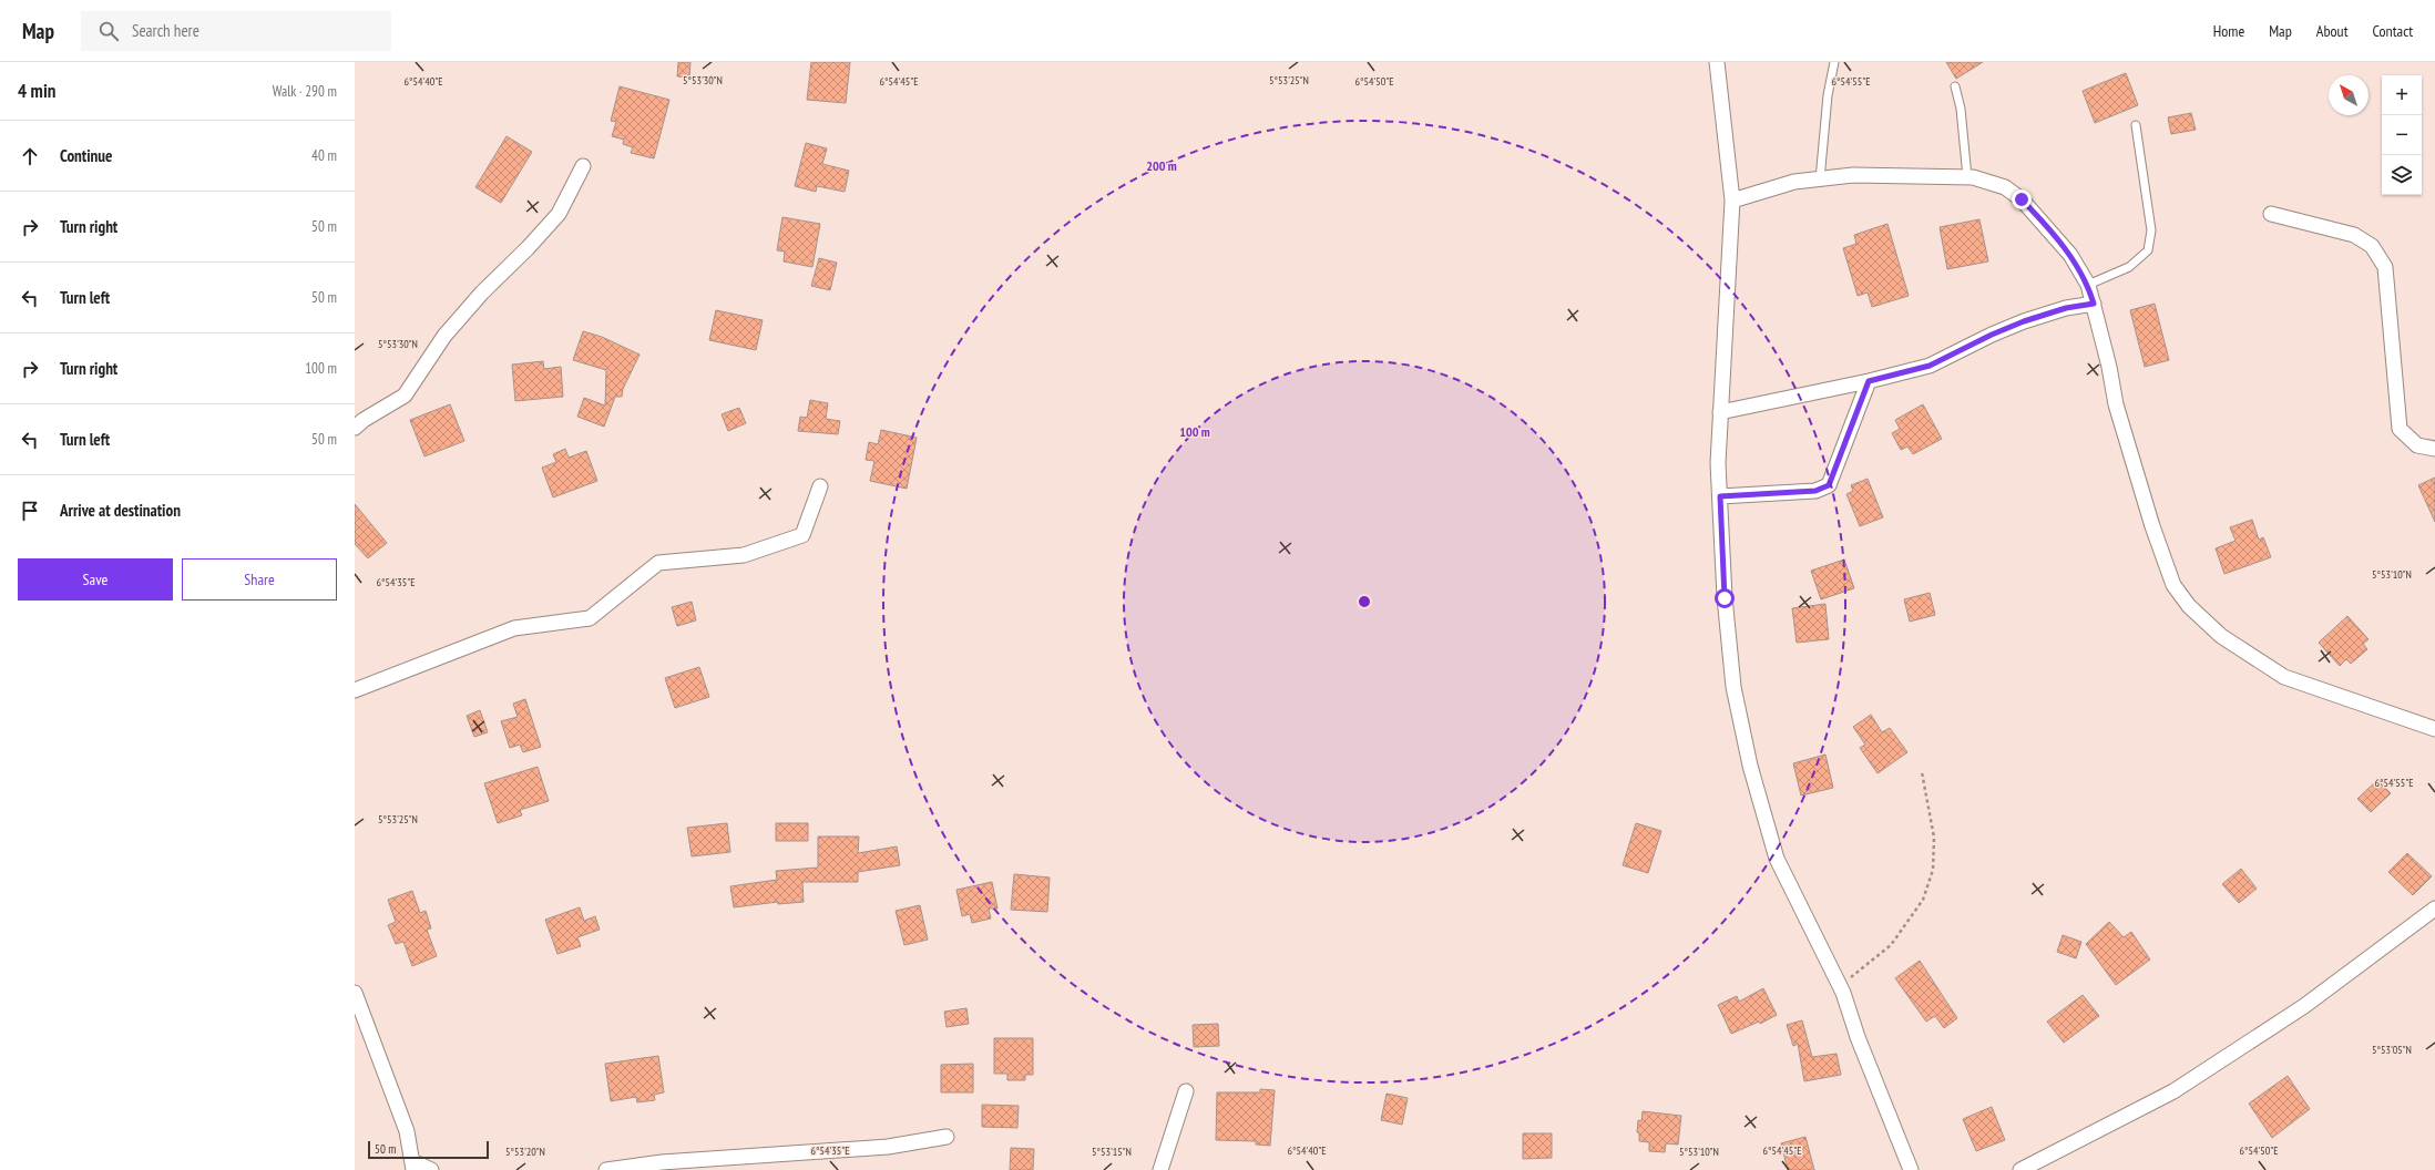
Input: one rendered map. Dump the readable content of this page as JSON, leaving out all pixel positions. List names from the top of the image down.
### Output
{
  "scale_bar": "50 m",
  "north": "top left",
  "page": {
    "header": "Map",
    "search": "Search here",
    "nav": [
      "Home",
      "Map",
      "About",
      "Contact"
    ],
    "heading": ["4 min", "Walk · 290 m"],
    "map_buttons": ["+", "−"],
    "list": [
      ["Continue", "40 m"],
      ["Turn right", "50 m"],
      ["Turn left", "50 m"],
      ["Turn right", "100 m"],
      ["Turn left", "50 m"],
      "Arrive at destination"
    ],
    "buttons": ["Save", "Share"],
    "scale": "50 m"
  },
  "coordinates": [
    "5°53'30\"N",
    "5°53'25\"N",
    "6°54'45\"E",
    "6°54'55\"E",
    "6°54'40\"E",
    "6°54'50\"E",
    "5°53'10\"N",
    "6°54'35\"E",
    "5°53'05\"N",
    "5°53'20\"N",
    "5°53'15\"N"
  ],
  "rings": ["200 m", "100 m"]
}
